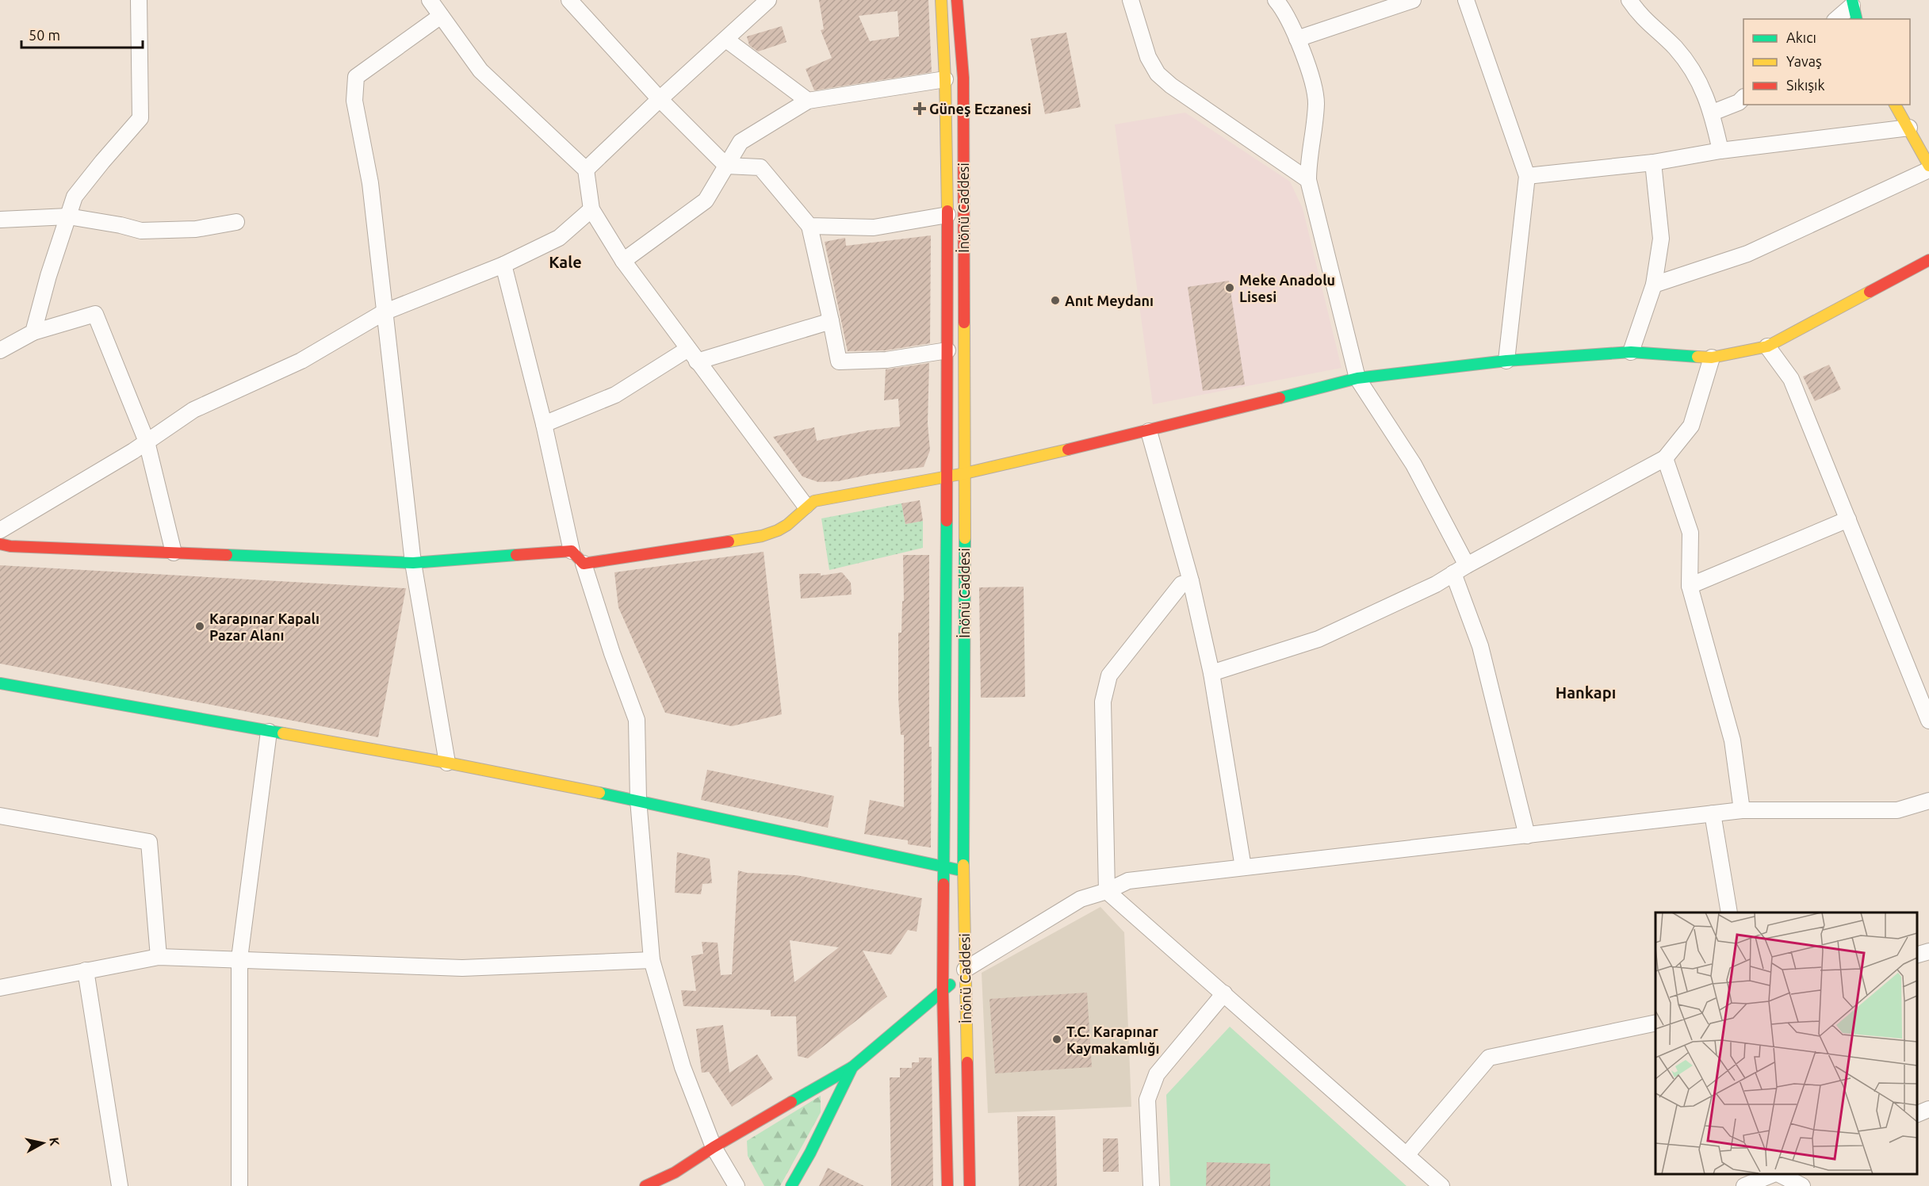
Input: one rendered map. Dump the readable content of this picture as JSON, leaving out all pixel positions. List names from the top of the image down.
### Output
{
  "streets": {
    "main road": ["İnönü Caddesi"]
  },
  "districts": ["Kale", "Hankapı"],
  "places": {
    "health": ["Güneş Eczanesi"],
    "other": [
      "Meke Anadolu Lisesi",
      "Anıt Meydanı",
      "Karapınar Kapalı Pazar Alanı",
      "T.C. Karapınar Kaymakamlığı"
    ]
  },
  "legend": ["Akıcı", "Yavaş", "Sıkışık"],
  "scale_bar": "50 m",
  "north": "right"
}
